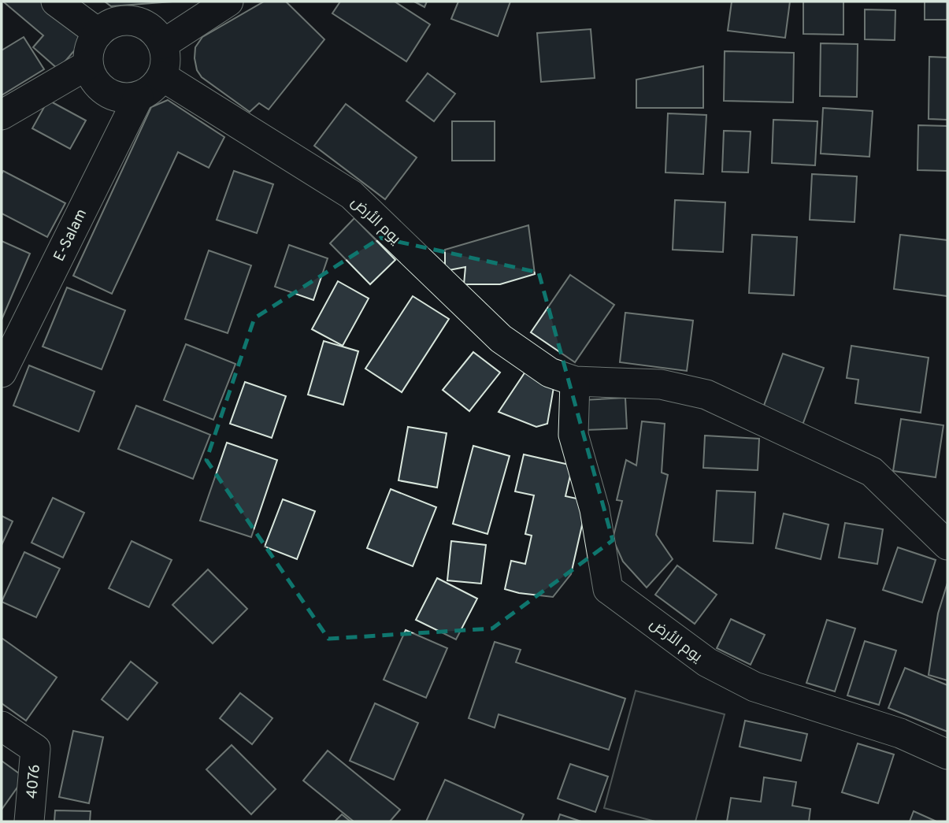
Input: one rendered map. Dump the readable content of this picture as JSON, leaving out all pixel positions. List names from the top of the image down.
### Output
{
  "streets": {
    "street": ["يوم الأرض", "E-Salam", "4076"]
  },
  "crossings": [
    ["يوم الأرض", "E-Salam"]
  ]
}
